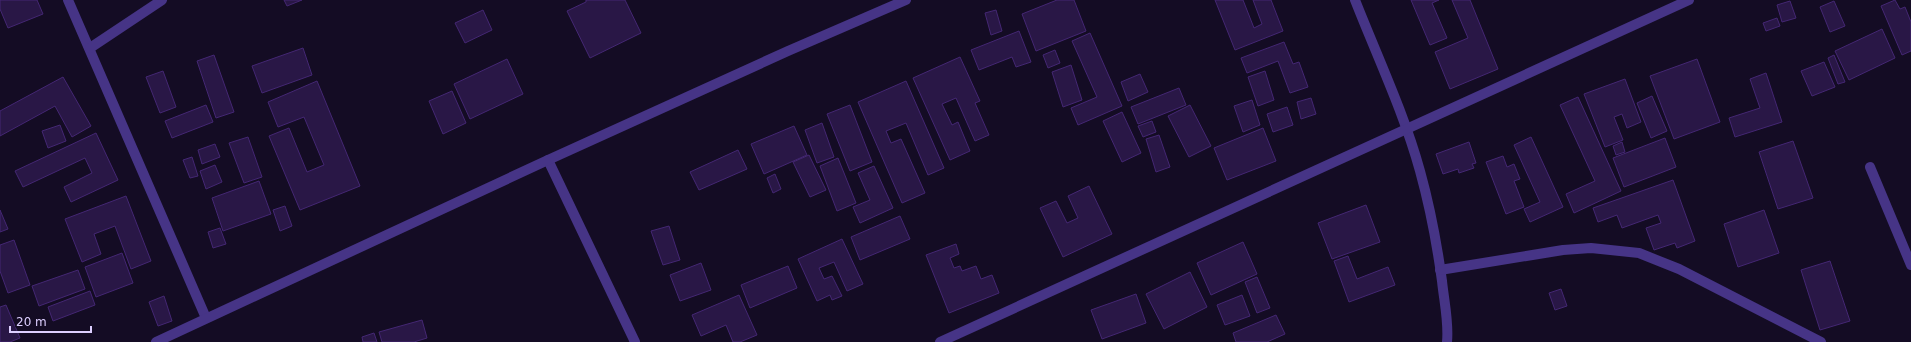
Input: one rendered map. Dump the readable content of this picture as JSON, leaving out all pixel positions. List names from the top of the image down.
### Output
{
  "scale_bar": "20 m"
}
